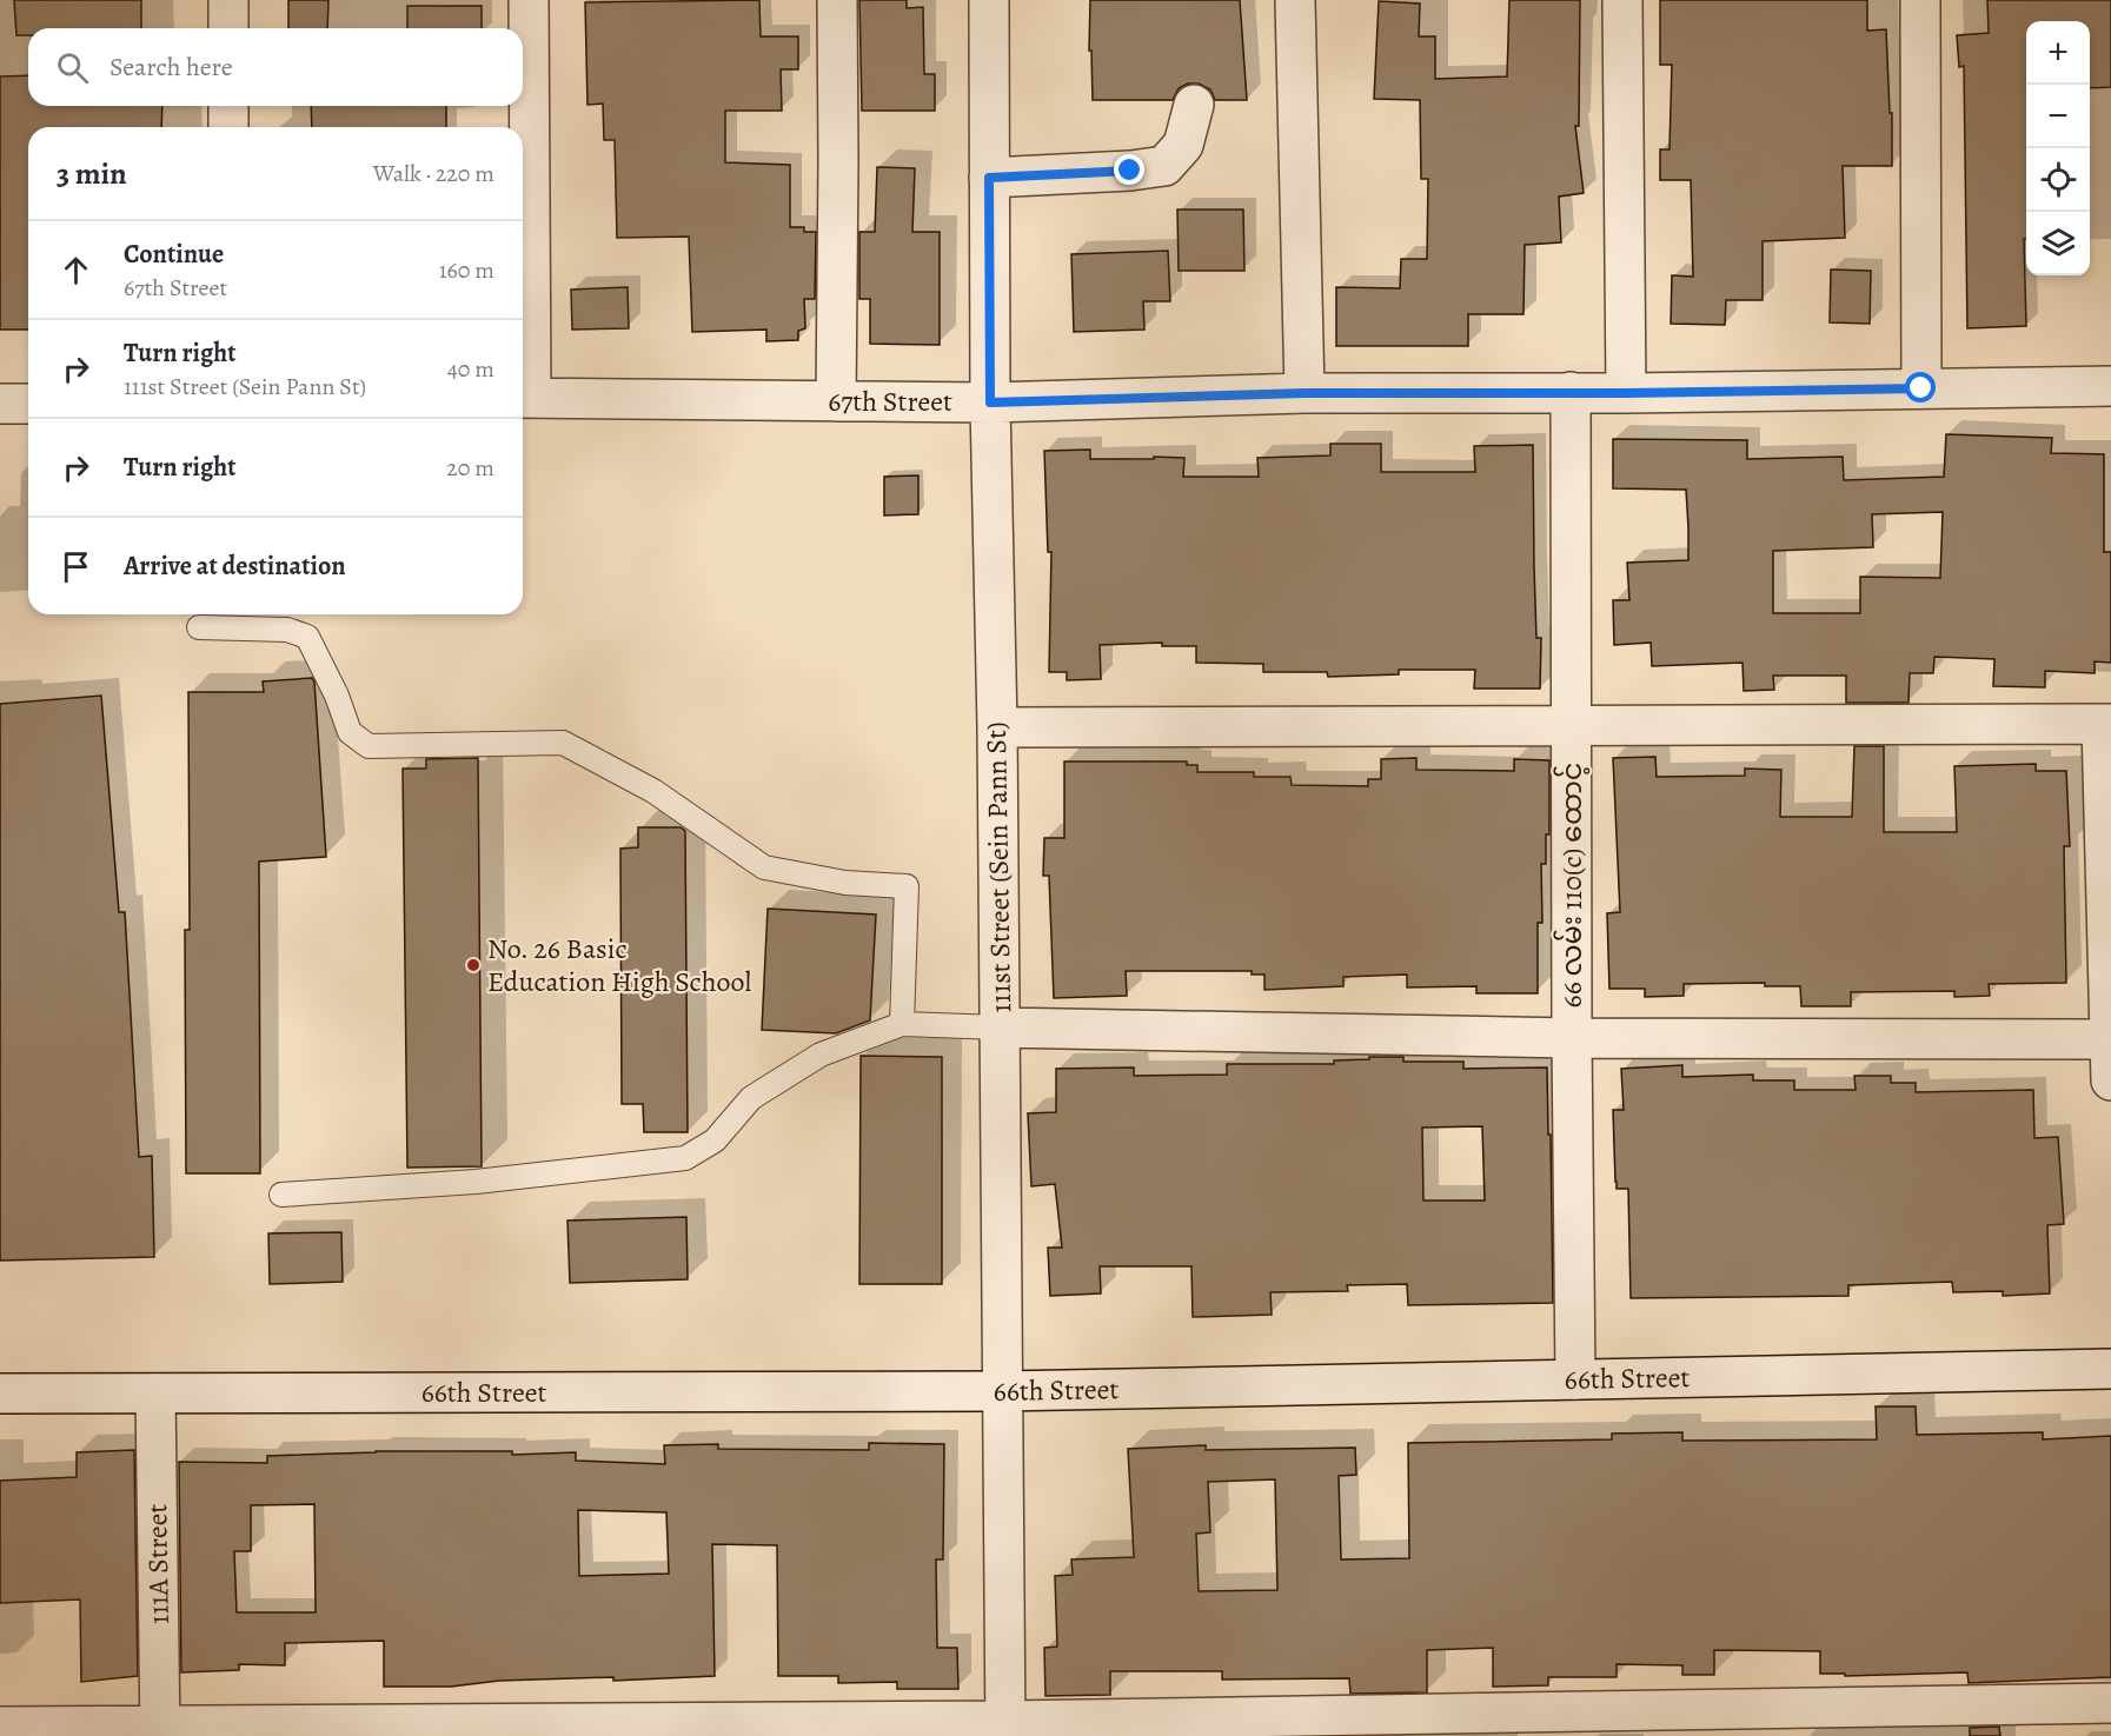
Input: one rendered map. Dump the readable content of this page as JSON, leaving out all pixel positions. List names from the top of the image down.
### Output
{
  "streets": {
    "street": [
      "67th Street",
      "111st Street (Sein Pann St)",
      "66 လမ်း 110(c) ထောင့်",
      "66th Street",
      "111A Street"
    ]
  },
  "crossings": [
    ["67th Street", "111st Street (Sein Pann St)"],
    ["67th Street", "66 လမ်း 110(c) ထောင့်"],
    ["111st Street (Sein Pann St)", "66th Street"],
    ["66 လမ်း 110(c) ထောင့်", "66th Street"],
    ["66th Street", "111A Street"]
  ],
  "places": ["No. 26 Basic Education High School"],
  "page": {
    "map_buttons": ["+", "−"],
    "search": "Search here",
    "heading": ["3 min", "Walk · 220 m"],
    "list": [
      ["Continue", "67th Street", "160 m"],
      ["Turn right", "111st Street (Sein Pann St)", "40 m"],
      ["Turn right", "20 m"],
      "Arrive at destination"
    ]
  }
}
